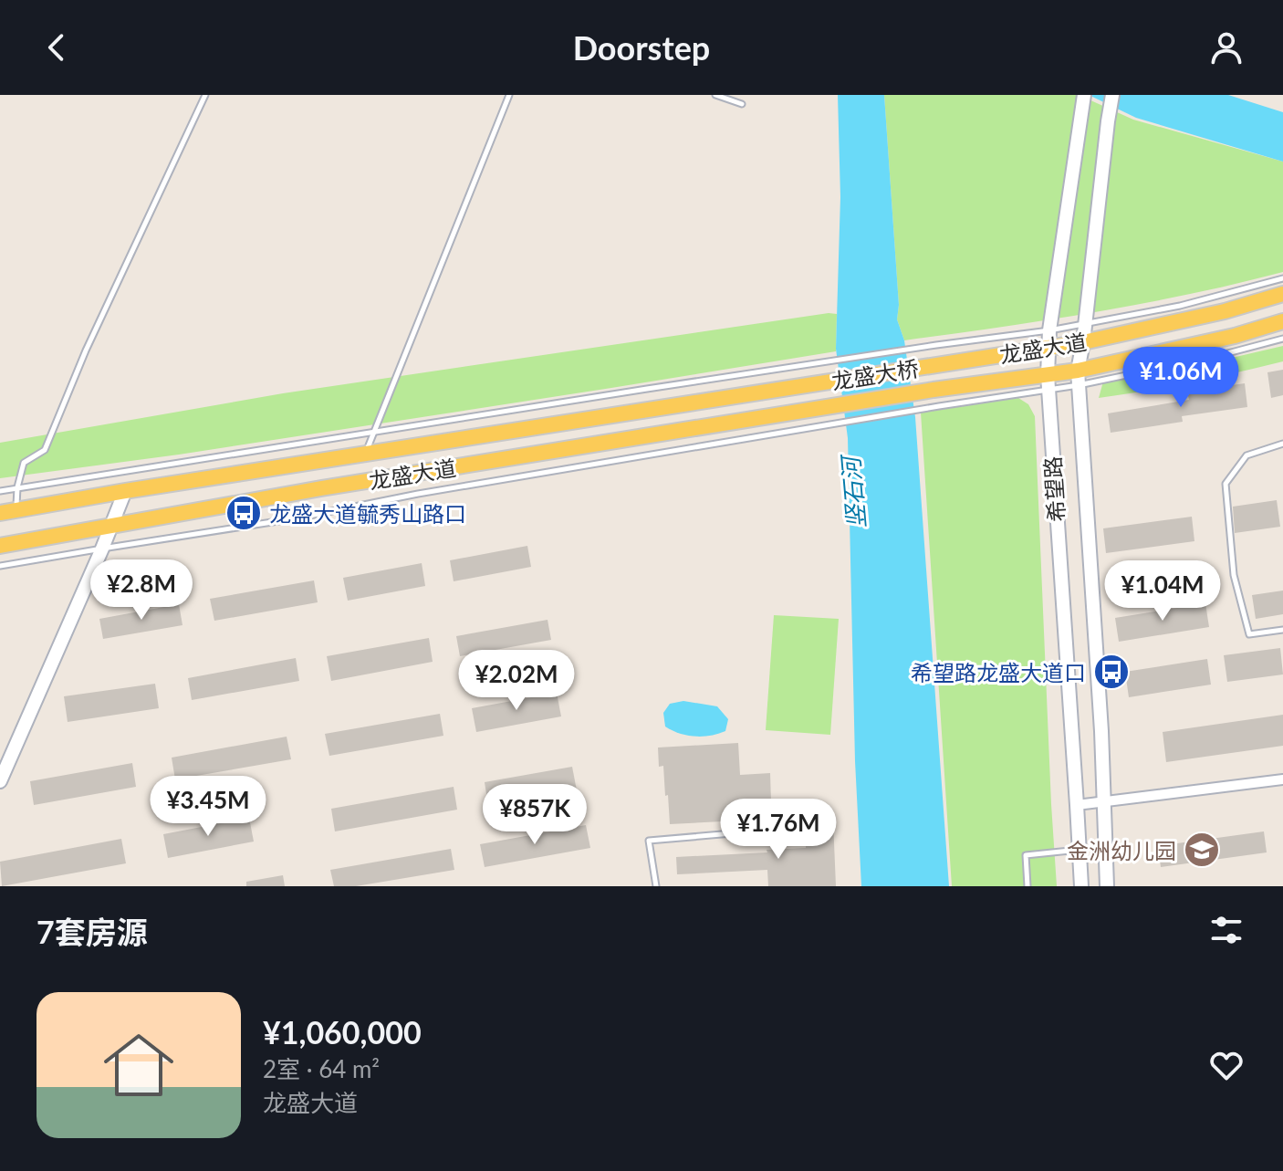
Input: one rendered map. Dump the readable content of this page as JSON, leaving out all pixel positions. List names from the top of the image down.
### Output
{
  "streets": {
    "main road": ["龙盛大道", "龙盛大桥", "希望路"]
  },
  "crossings": [
    ["龙盛大道", "龙盛大桥"],
    ["龙盛大道", "希望路"]
  ],
  "water": ["竖石河"],
  "places": {
    "bus stop": ["龙盛大道毓秀山路口", "希望路龙盛大道口"],
    "school or university": ["金洲幼儿园"]
  },
  "page": {
    "header": "Doorstep",
    "price": [
      "¥1.06M",
      "¥2.8M",
      "¥1.04M",
      "¥2.02M",
      "¥3.45M",
      "¥857K",
      "¥1.76M"
    ],
    "heading": "7套房源",
    "list": [
      {
        "name": "¥1,060,000",
        "note": "2室 · 64 m² · 龙盛大道"
      }
    ]
  }
}
